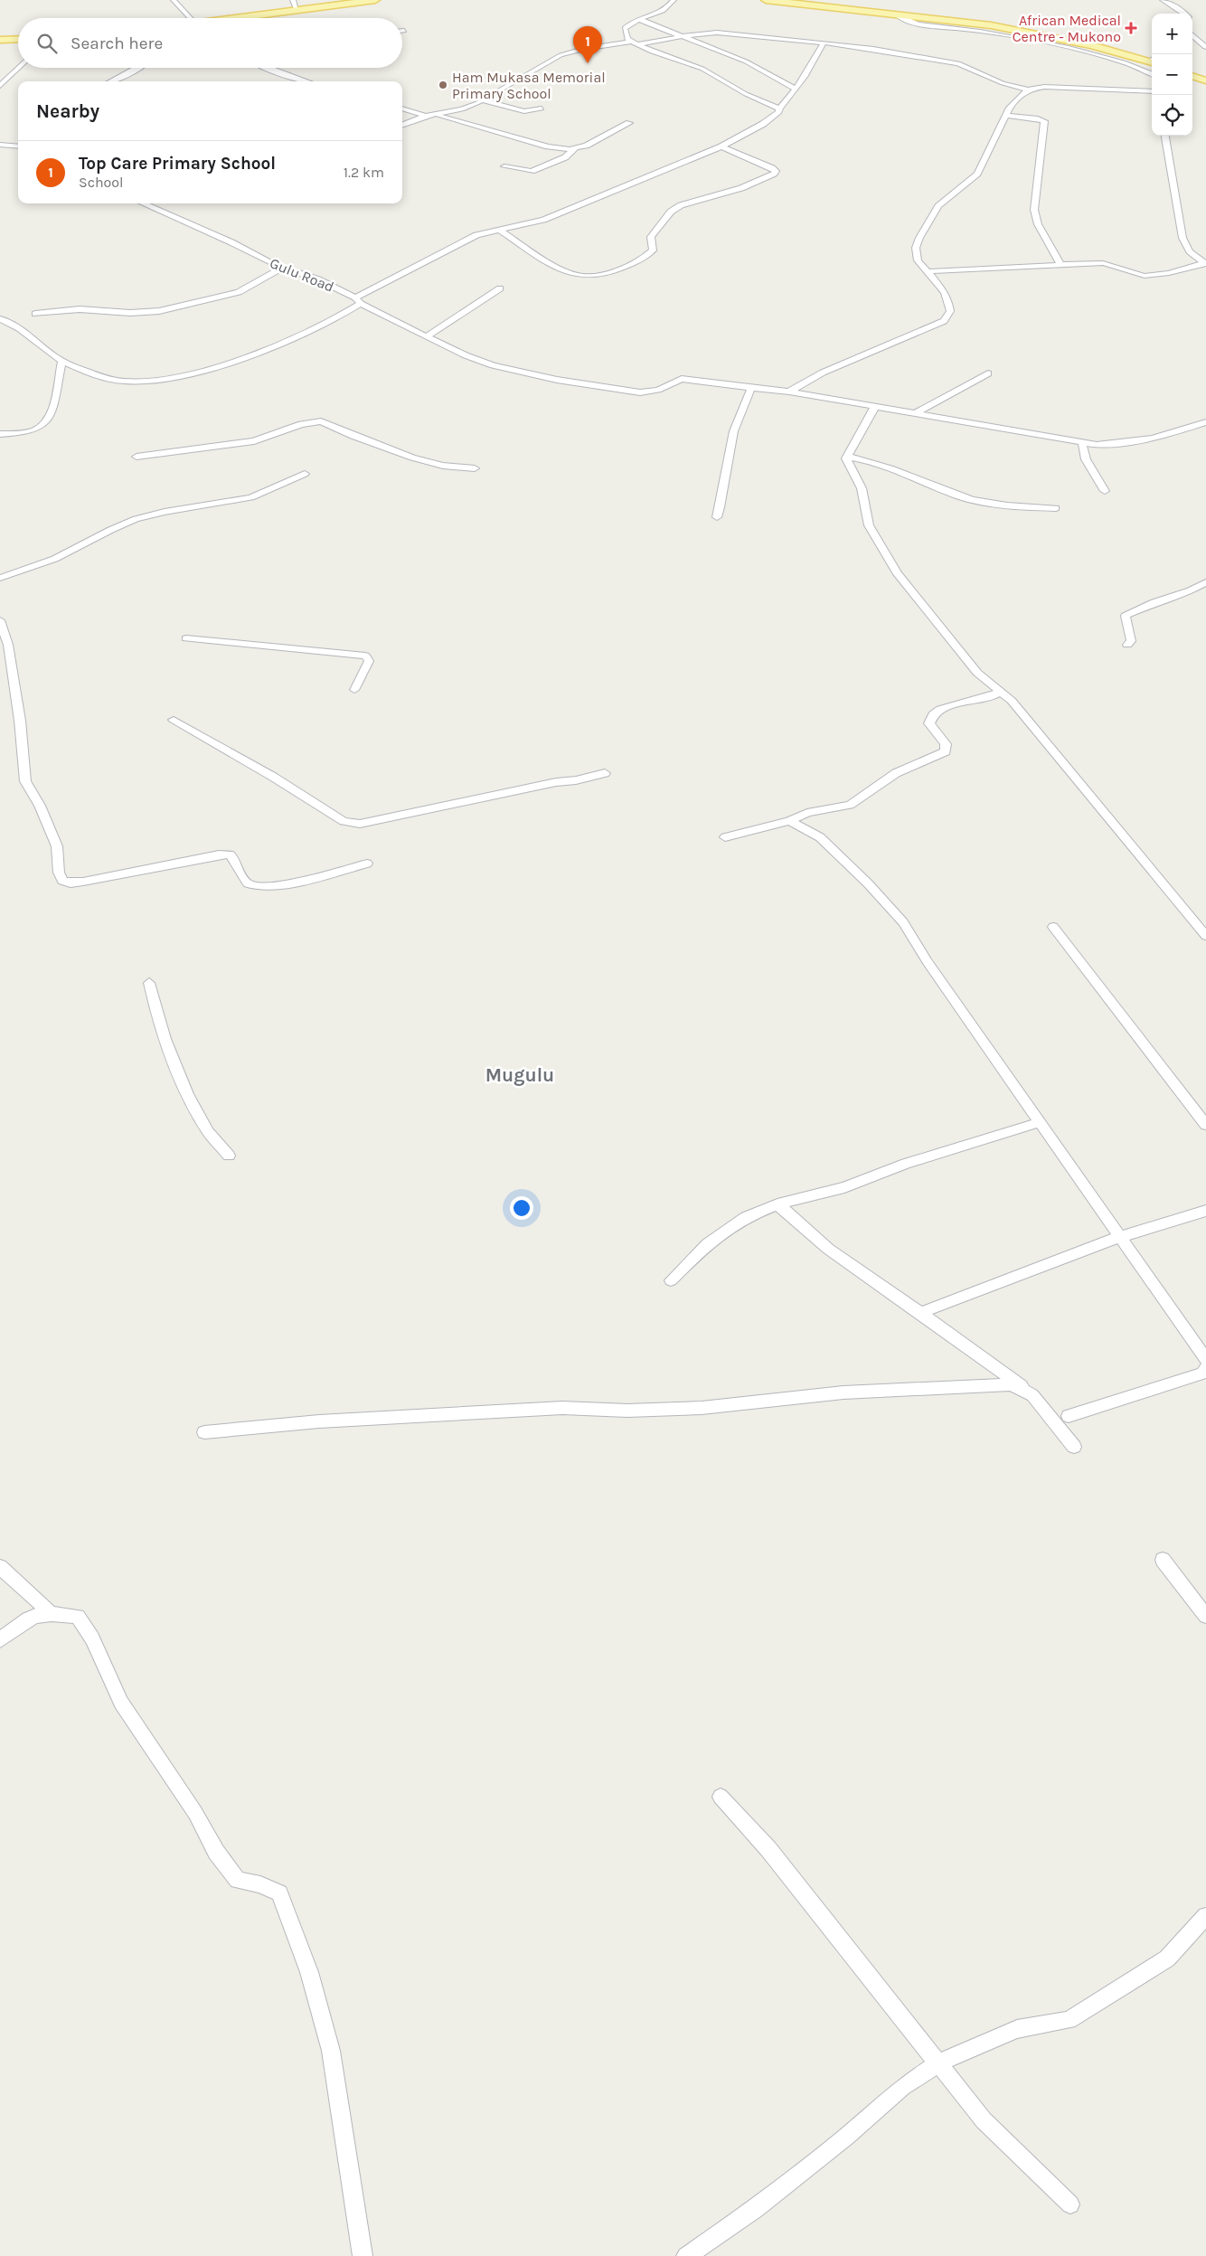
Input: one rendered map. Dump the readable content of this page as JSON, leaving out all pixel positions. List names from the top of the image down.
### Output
{
  "streets": {
    "street": ["Gulu Road"]
  },
  "districts": ["Mugulu"],
  "places": {
    "health": ["African Medical Centre - Mukono"],
    "other": ["Ham Mukasa Memorial Primary School"]
  },
  "page": {
    "map_buttons": ["+", "−"],
    "search": "Search here",
    "pins": "1",
    "heading": "Nearby",
    "list": [
      {
        "mark": "1",
        "name": "Top Care Primary School",
        "note": "School",
        "value": "1.2 km"
      }
    ]
  }
}
